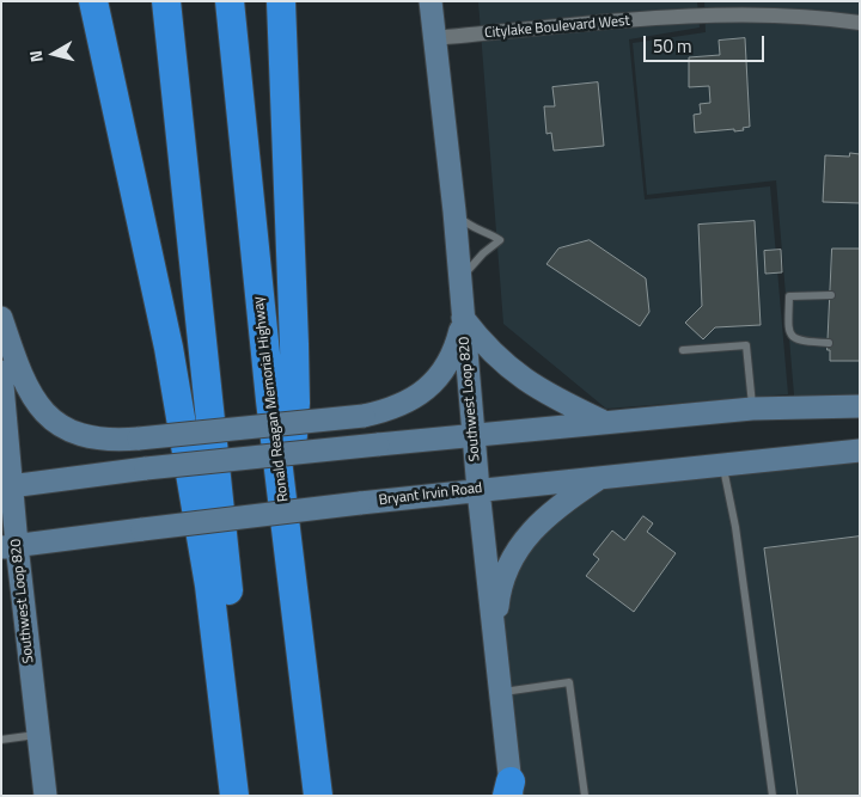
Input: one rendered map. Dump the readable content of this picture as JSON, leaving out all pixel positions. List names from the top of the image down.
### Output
{
  "streets": {
    "highway": ["Ronald Reagan Memorial Highway"],
    "main road": ["Southwest Loop 820", "Bryant Irvin Road"],
    "street": ["Citylake Boulevard West"]
  },
  "crossings": [
    ["Citylake Boulevard West", "Southwest Loop 820"],
    ["Southwest Loop 820", "Bryant Irvin Road"]
  ],
  "scale_bar": "50 m",
  "north": "left"
}
